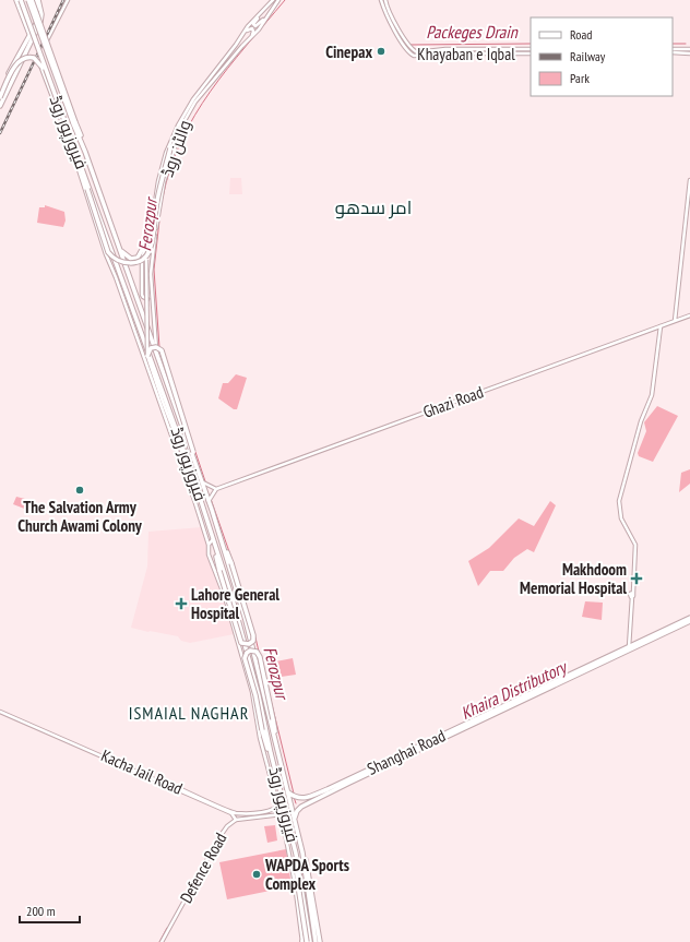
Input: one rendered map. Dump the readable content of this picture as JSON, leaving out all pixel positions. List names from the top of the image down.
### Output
{
  "streets": {
    "main road": [
      "Khayaban e Iqbal",
      "فیروزپور روڈ",
      "والٹن روڈ",
      "Ghazi Road",
      "Shanghai Road",
      "Kacha Jail Road",
      "Defence Road"
    ]
  },
  "crossings": [
    ["فیروزپور روڈ", "والٹن روڈ"],
    ["فیروزپور روڈ", "Shanghai Road"],
    ["فیروزپور روڈ", "Defence Road"]
  ],
  "districts": ["امر سدھو", "ISMAIAL NAGHAR"],
  "water": ["Packeges Drain", "Ferozpur", "Khaira Distributory"],
  "places": {
    "other": ["Cinepax", "The Salvation Army Church Awami Colony", "WAPDA Sports Complex"],
    "health": ["Makhdoom Memorial Hospital", "Lahore General Hospital"]
  },
  "legend": ["Road", "Railway", "Park"],
  "scale_bar": "200 m"
}
